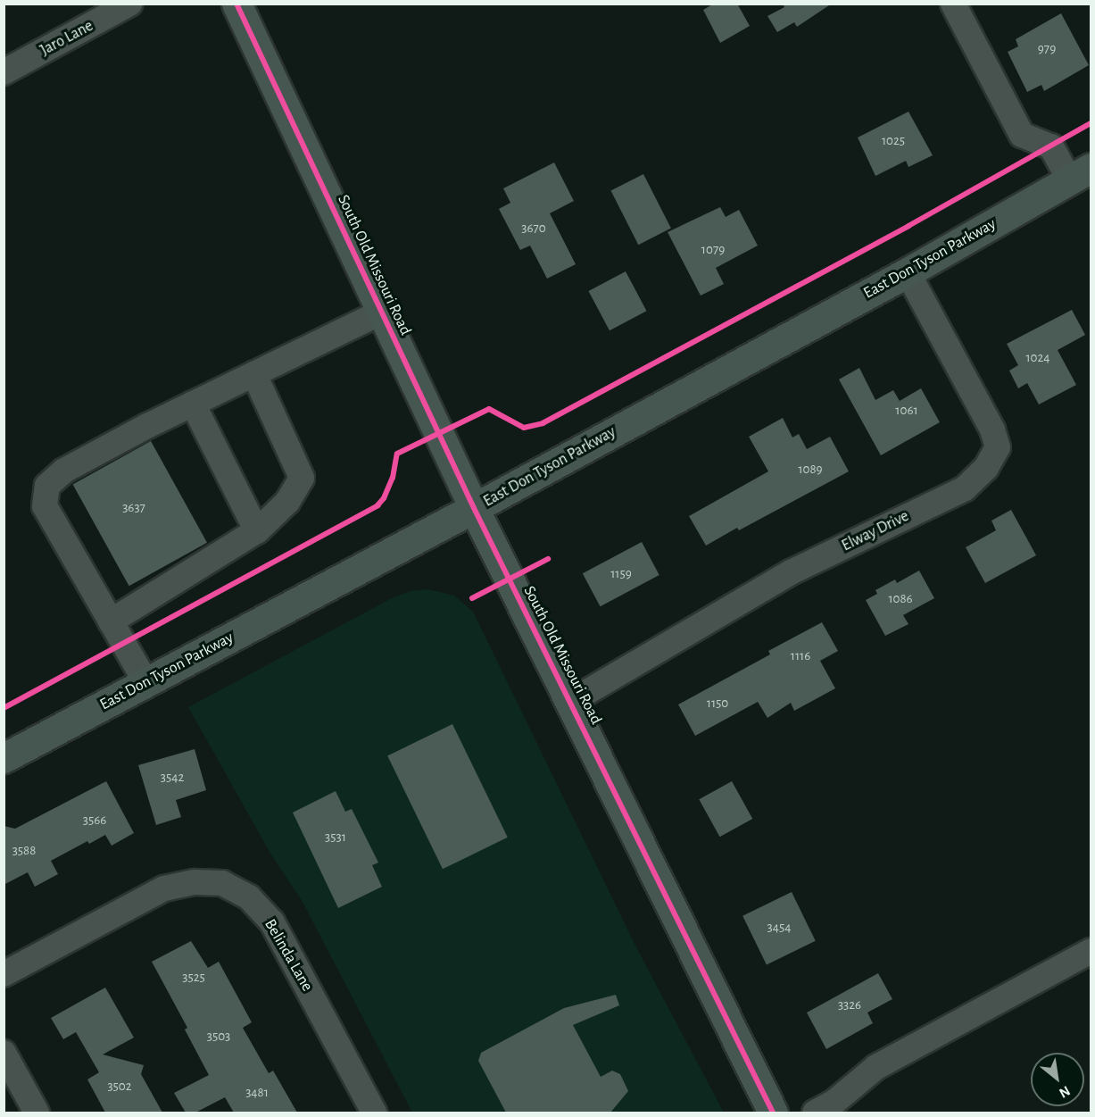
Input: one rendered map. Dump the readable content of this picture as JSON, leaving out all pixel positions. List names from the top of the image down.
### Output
{
  "streets": {
    "main road": ["East Don Tyson Parkway", "South Old Missouri Road"],
    "street": ["Jaro Lane", "Elway Drive", "Belinda Lane"]
  },
  "crossings": [
    ["East Don Tyson Parkway", "South Old Missouri Road"],
    ["East Don Tyson Parkway", "Elway Drive"],
    ["South Old Missouri Road", "Elway Drive"]
  ],
  "house_numbers": [
    "979",
    "1025",
    "3670",
    "1079",
    "1024",
    "1061",
    "1089",
    "3637",
    "1159",
    "1086",
    "1116",
    "1150",
    "3542",
    "3566",
    "3531",
    "3588",
    "3454",
    "3525",
    "3326",
    "3503",
    "3502",
    "3481"
  ],
  "north": "bottom right"
}
